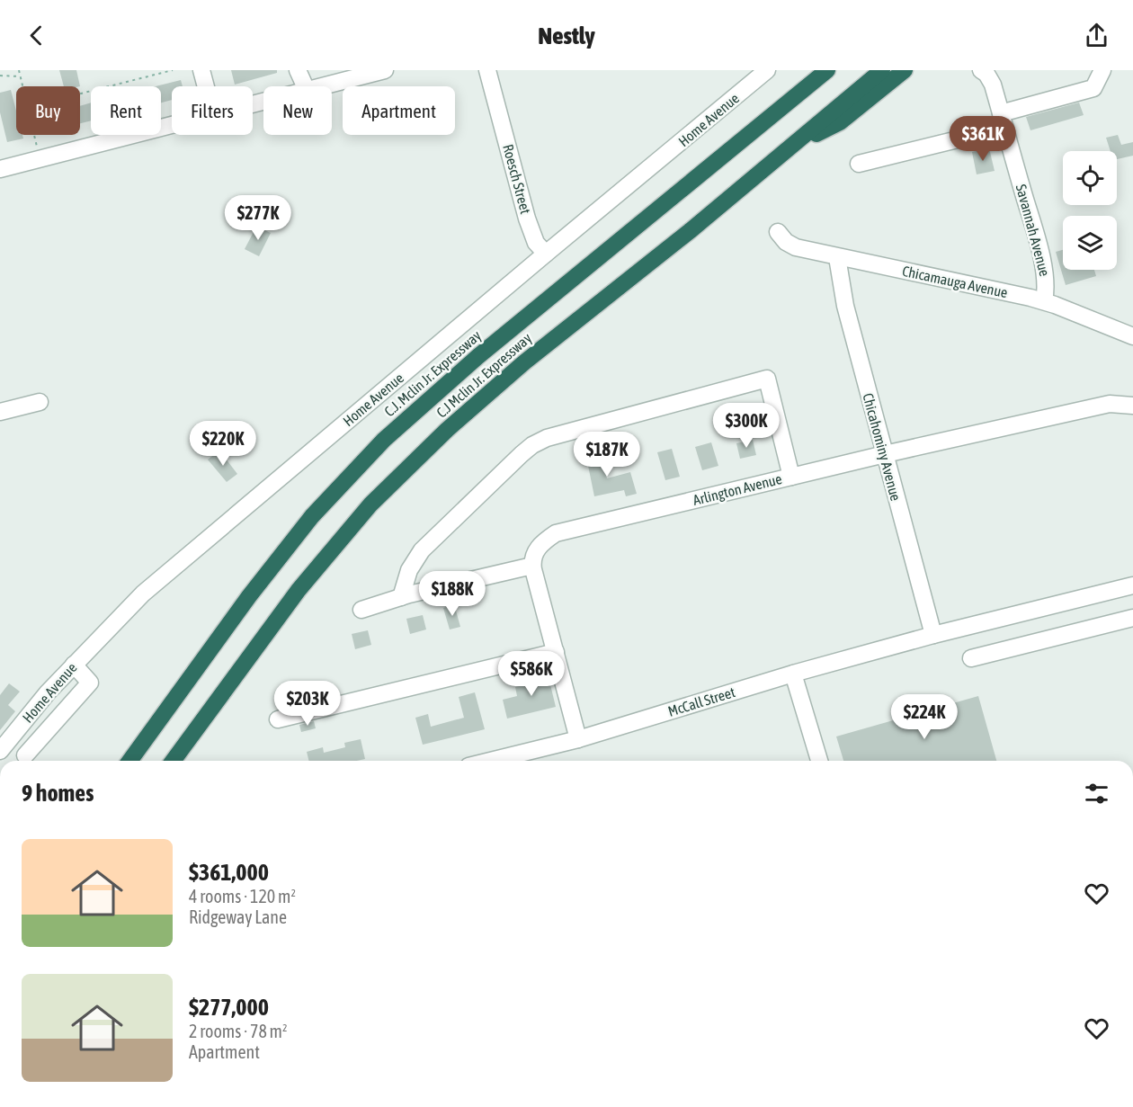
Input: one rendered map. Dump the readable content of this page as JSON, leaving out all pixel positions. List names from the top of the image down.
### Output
{
  "streets": {
    "highway": ["C.J. Mclin Jr. Expressway", "C.J Mclin Jr. Expressway"],
    "street": [
      "Home Avenue",
      "Roesch Street",
      "Savannah Avenue",
      "Chicamauga Avenue",
      "Chicahominy Avenue",
      "Arlington Avenue",
      "McCall Street"
    ]
  },
  "crossings": [
    ["Home Avenue", "Roesch Street"],
    ["Savannah Avenue", "Chicamauga Avenue"],
    ["Chicamauga Avenue", "Chicahominy Avenue"],
    ["Chicahominy Avenue", "Arlington Avenue"],
    ["Chicahominy Avenue", "McCall Street"]
  ],
  "page": {
    "header": "Nestly",
    "chip": [
      "Buy",
      "Rent",
      "Filters",
      "New",
      "Apartment"
    ],
    "price": [
      "$361K",
      "$277K",
      "$300K",
      "$220K",
      "$187K",
      "$188K",
      "$586K",
      "$203K",
      "$224K"
    ],
    "heading": "9 homes",
    "list": [
      {
        "name": "$361,000",
        "note": "4 rooms · 120 m² · Ridgeway Lane"
      },
      {
        "name": "$277,000",
        "note": "2 rooms · 78 m² · Apartment"
      }
    ]
  }
}
